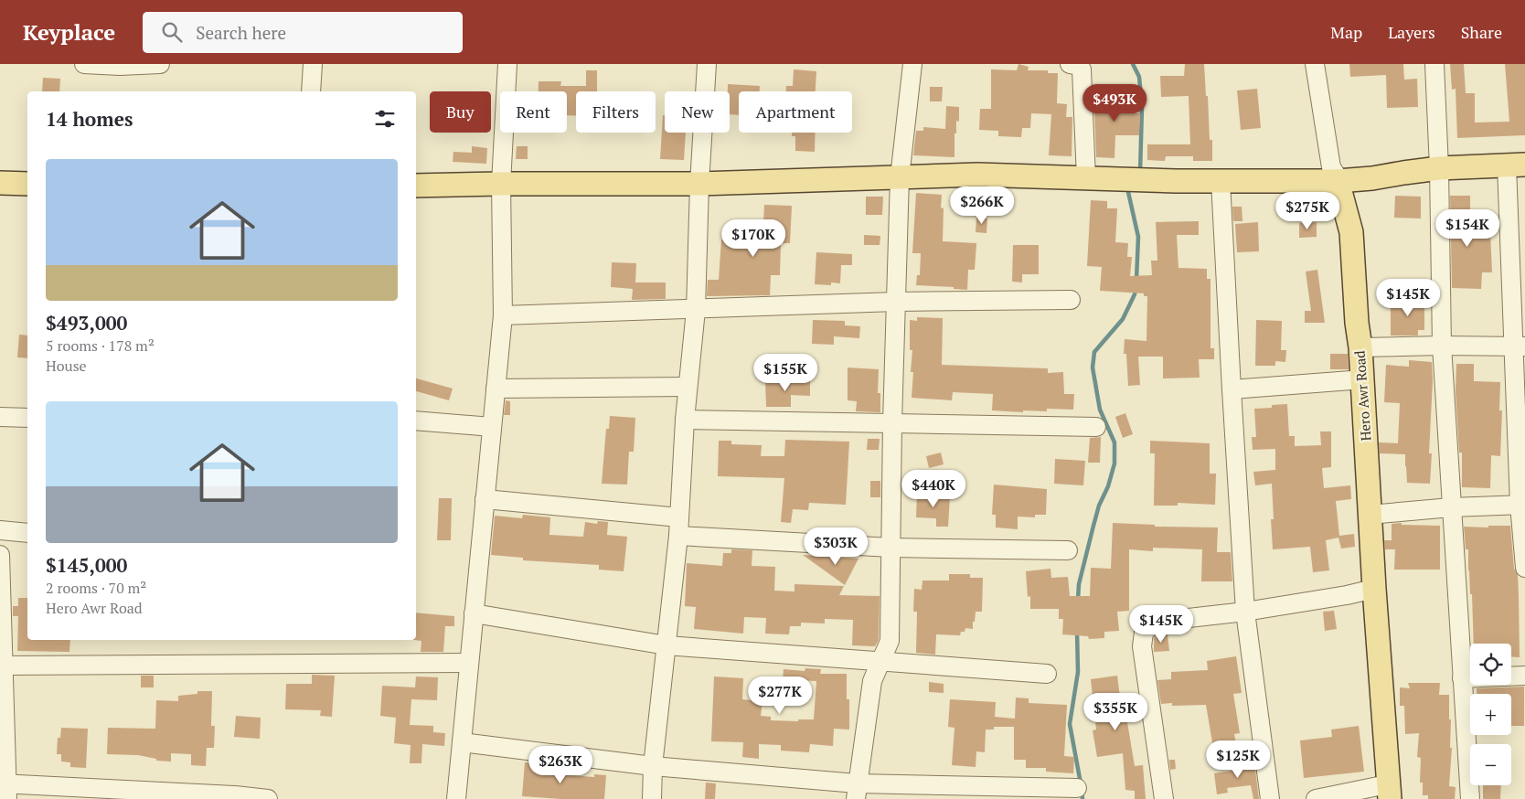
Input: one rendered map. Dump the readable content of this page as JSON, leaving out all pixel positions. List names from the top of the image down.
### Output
{
  "streets": {
    "main road": ["Hero Awr Road"]
  },
  "page": {
    "header": "Keyplace",
    "search": "Search here",
    "nav": ["Map", "Layers", "Share"],
    "price": [
      "$493K",
      "$266K",
      "$275K",
      "$154K",
      "$170K",
      "$145K",
      "$155K",
      "$440K",
      "$303K",
      "$145K",
      "$277K",
      "$355K",
      "$125K",
      "$263K"
    ],
    "chip": [
      "Buy",
      "Rent",
      "Filters",
      "New",
      "Apartment"
    ],
    "heading": "14 homes",
    "list": [
      {
        "name": "$493,000",
        "note": "5 rooms · 178 m² · House"
      },
      {
        "name": "$145,000",
        "note": "2 rooms · 70 m² · Hero Awr Road"
      }
    ],
    "map_buttons": ["+", "−"]
  }
}
